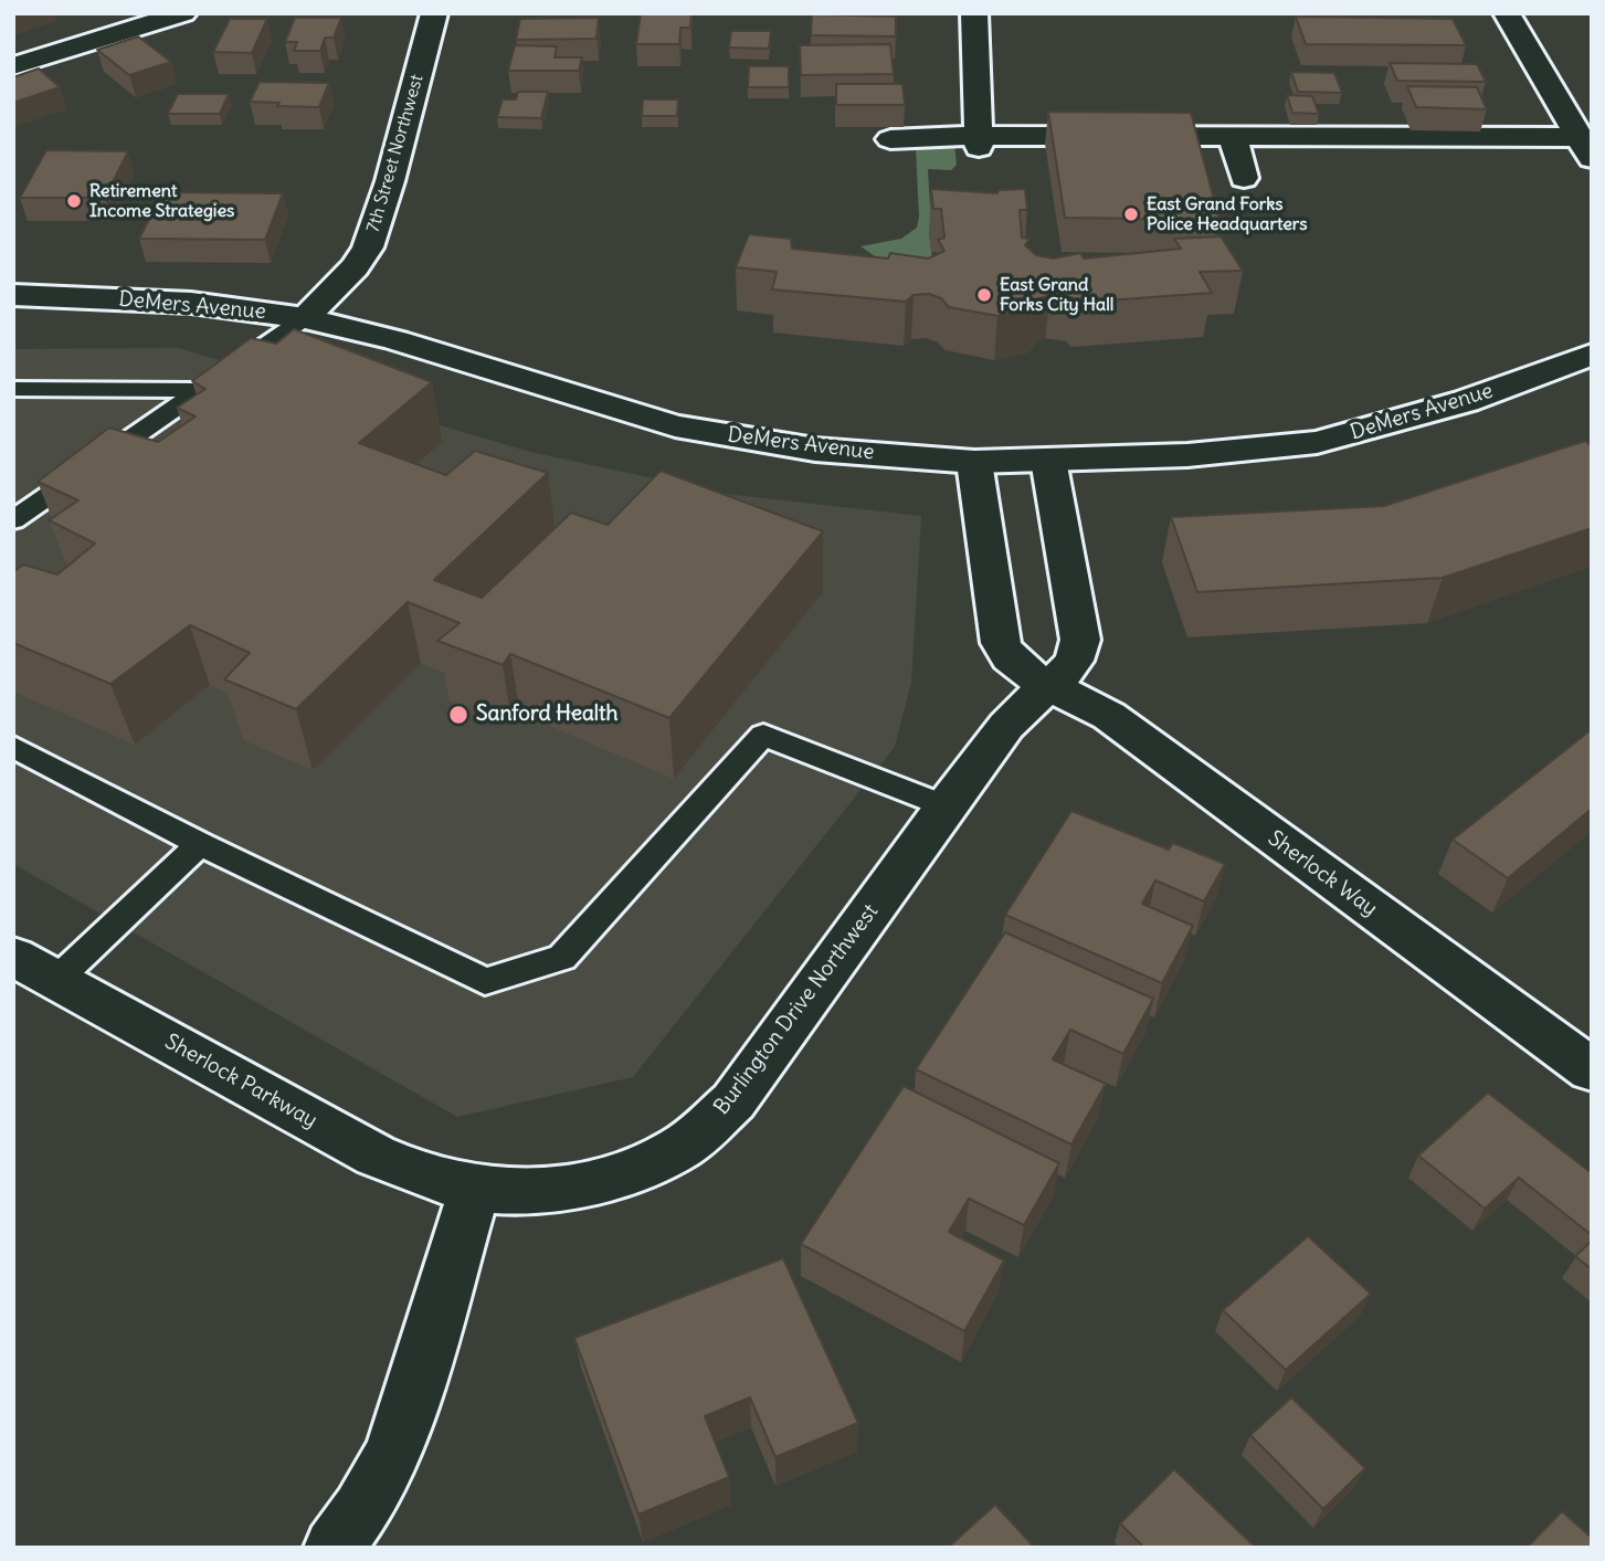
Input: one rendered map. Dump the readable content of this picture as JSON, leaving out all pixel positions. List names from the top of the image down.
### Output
{
  "streets": {
    "street": [
      "7th Street Northwest",
      "DeMers Avenue",
      "Sherlock Way",
      "Burlington Drive Northwest",
      "Sherlock Parkway"
    ]
  },
  "crossings": [
    ["7th Street Northwest", "DeMers Avenue"],
    ["DeMers Avenue", "Sherlock Way"],
    ["DeMers Avenue", "Burlington Drive Northwest"],
    ["Sherlock Way", "Burlington Drive Northwest"],
    ["Burlington Drive Northwest", "Sherlock Parkway"]
  ],
  "places": [
    "Retirement Income Strategies",
    "East Grand Forks Police Headquarters",
    "East Grand Forks City Hall",
    "Sanford Health"
  ]
}
